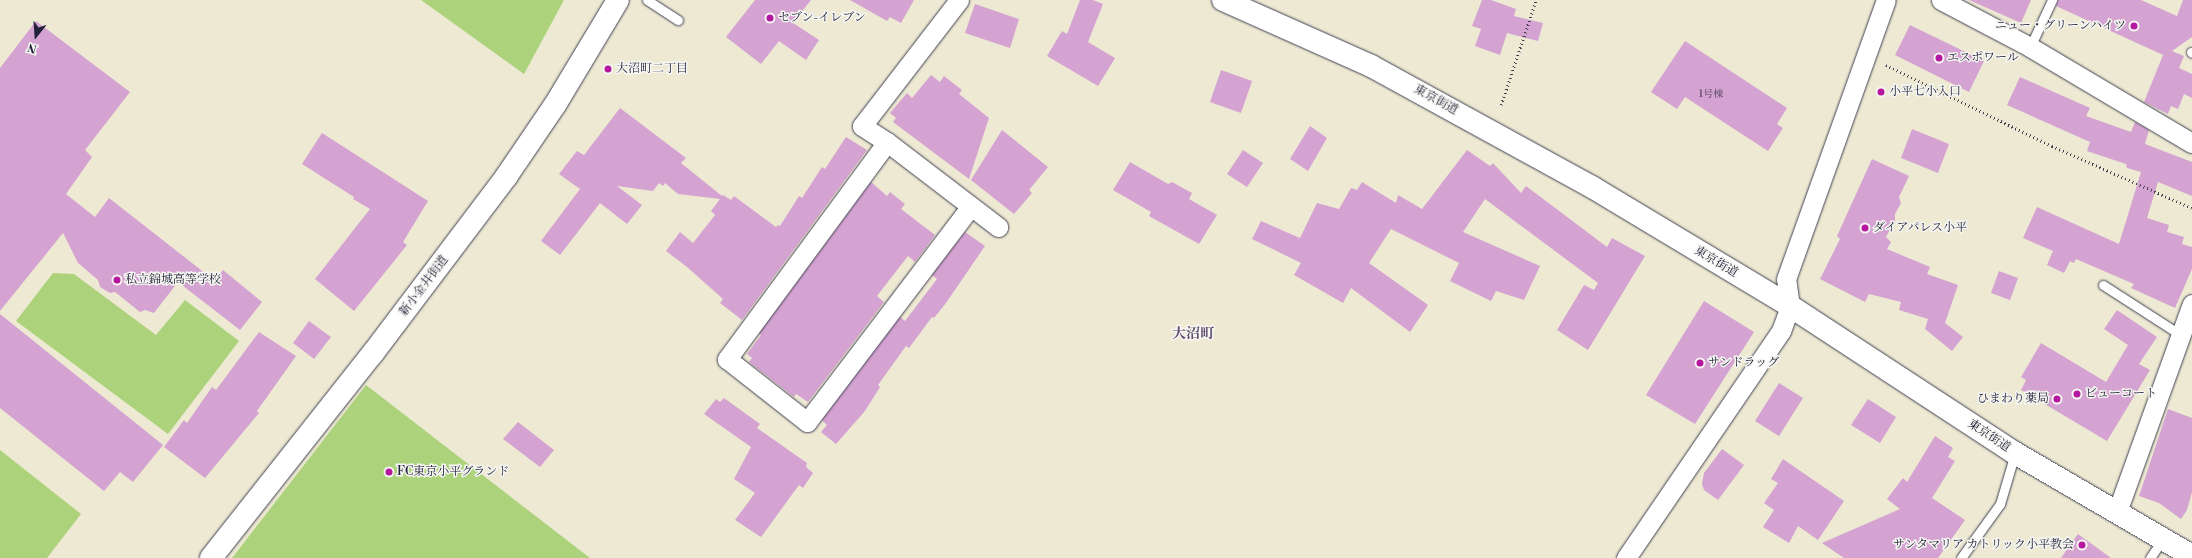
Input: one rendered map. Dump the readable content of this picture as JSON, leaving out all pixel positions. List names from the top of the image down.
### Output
{
  "streets": {
    "main road": ["東京街道", "新小金井街道"]
  },
  "districts": ["大沼町"],
  "places": [
    "セブン-イレブン",
    "ニュー・グリーンハイツ",
    "エスポワール",
    "大沼町二丁目",
    "小平七小入口",
    "ダイアパレス小平",
    "私立錦城高等学校",
    "サンドラッグ",
    "ビューコート",
    "ひまわり薬局",
    "FC東京小平グランド",
    "サンタマリア カトリック小平教会"
  ],
  "house_numbers": ["1号棟"],
  "north": "bottom"
}
